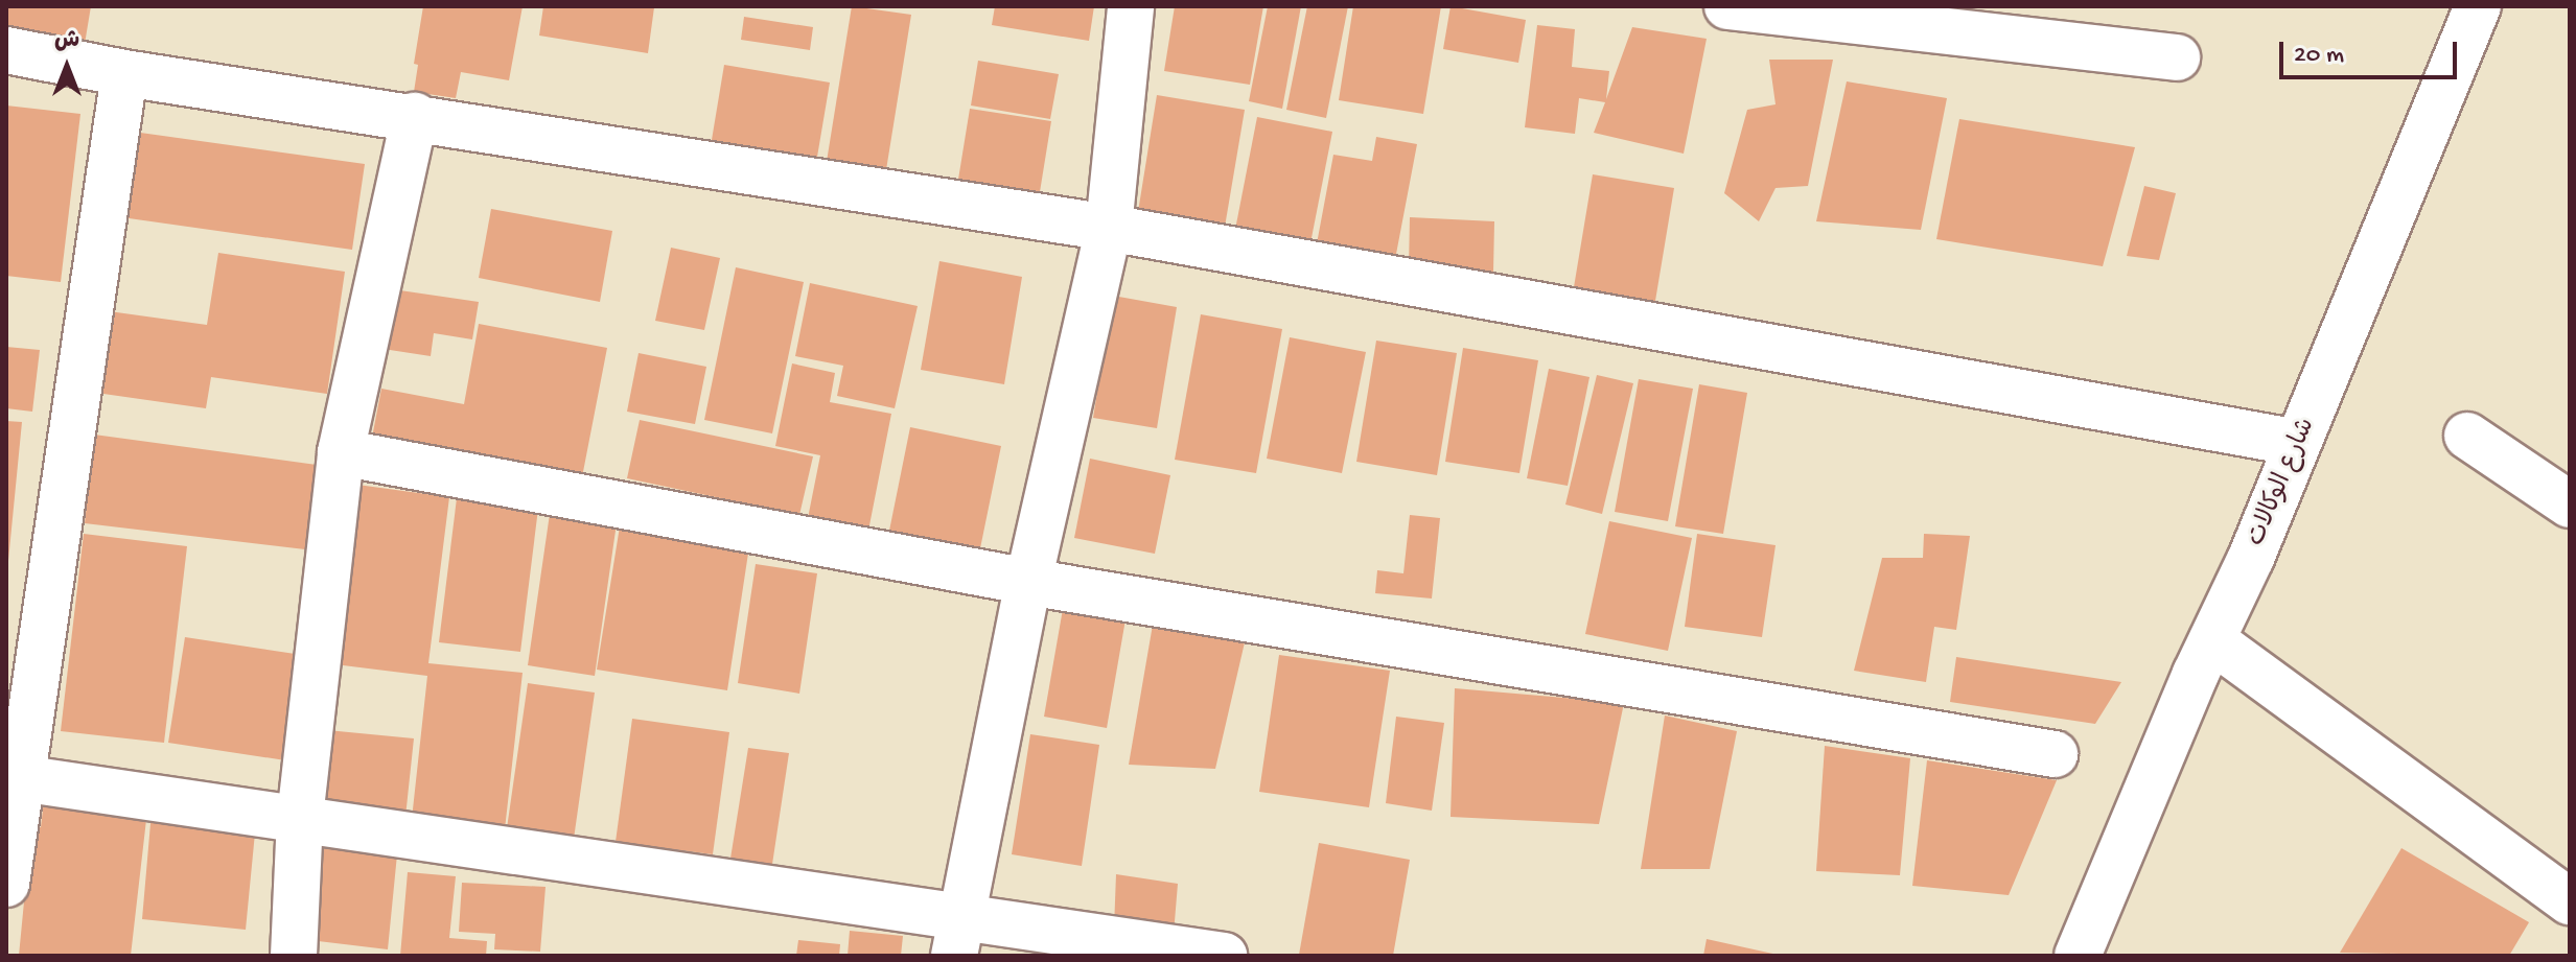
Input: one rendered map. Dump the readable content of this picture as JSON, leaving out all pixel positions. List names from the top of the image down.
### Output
{
  "streets": {
    "street": ["شارع الوكالات"]
  },
  "scale_bar": "20 m",
  "north": "top"
}
